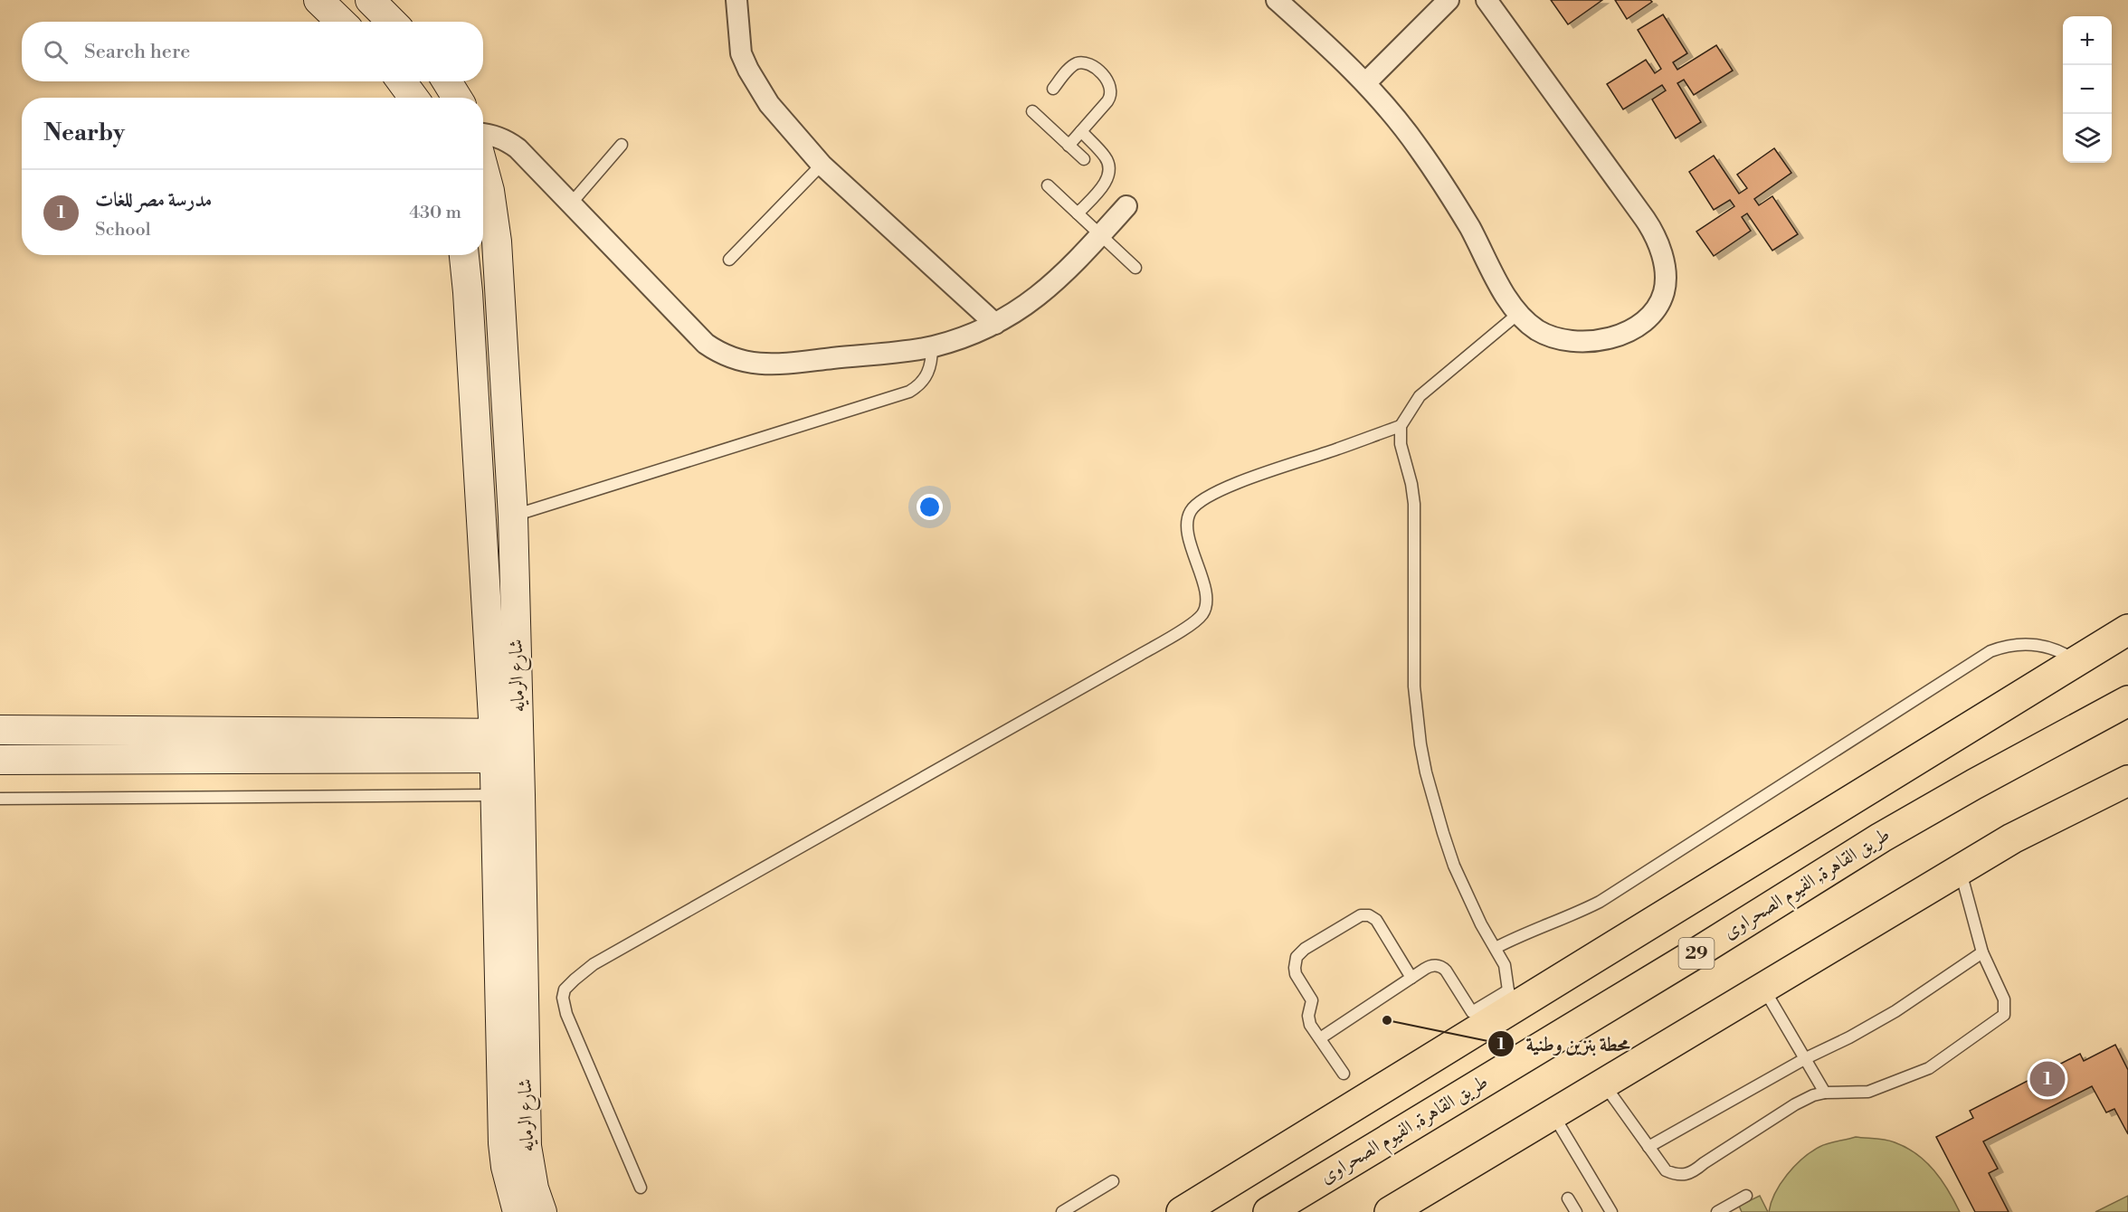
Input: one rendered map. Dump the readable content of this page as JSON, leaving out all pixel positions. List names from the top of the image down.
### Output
{
  "streets": {
    "main road": ["طريق القاهرة, الفيوم الصحراوى", "29"],
    "street": ["شارع الرمايه"]
  },
  "places": ["محطة بنزين وطنية"],
  "page": {
    "map_buttons": ["+", "−"],
    "search": "Search here",
    "heading": "Nearby",
    "list": [
      {
        "mark": "1",
        "name": "مدرسة مصر للغات",
        "note": "School",
        "value": "430 m"
      }
    ],
    "pins": "1"
  }
}
